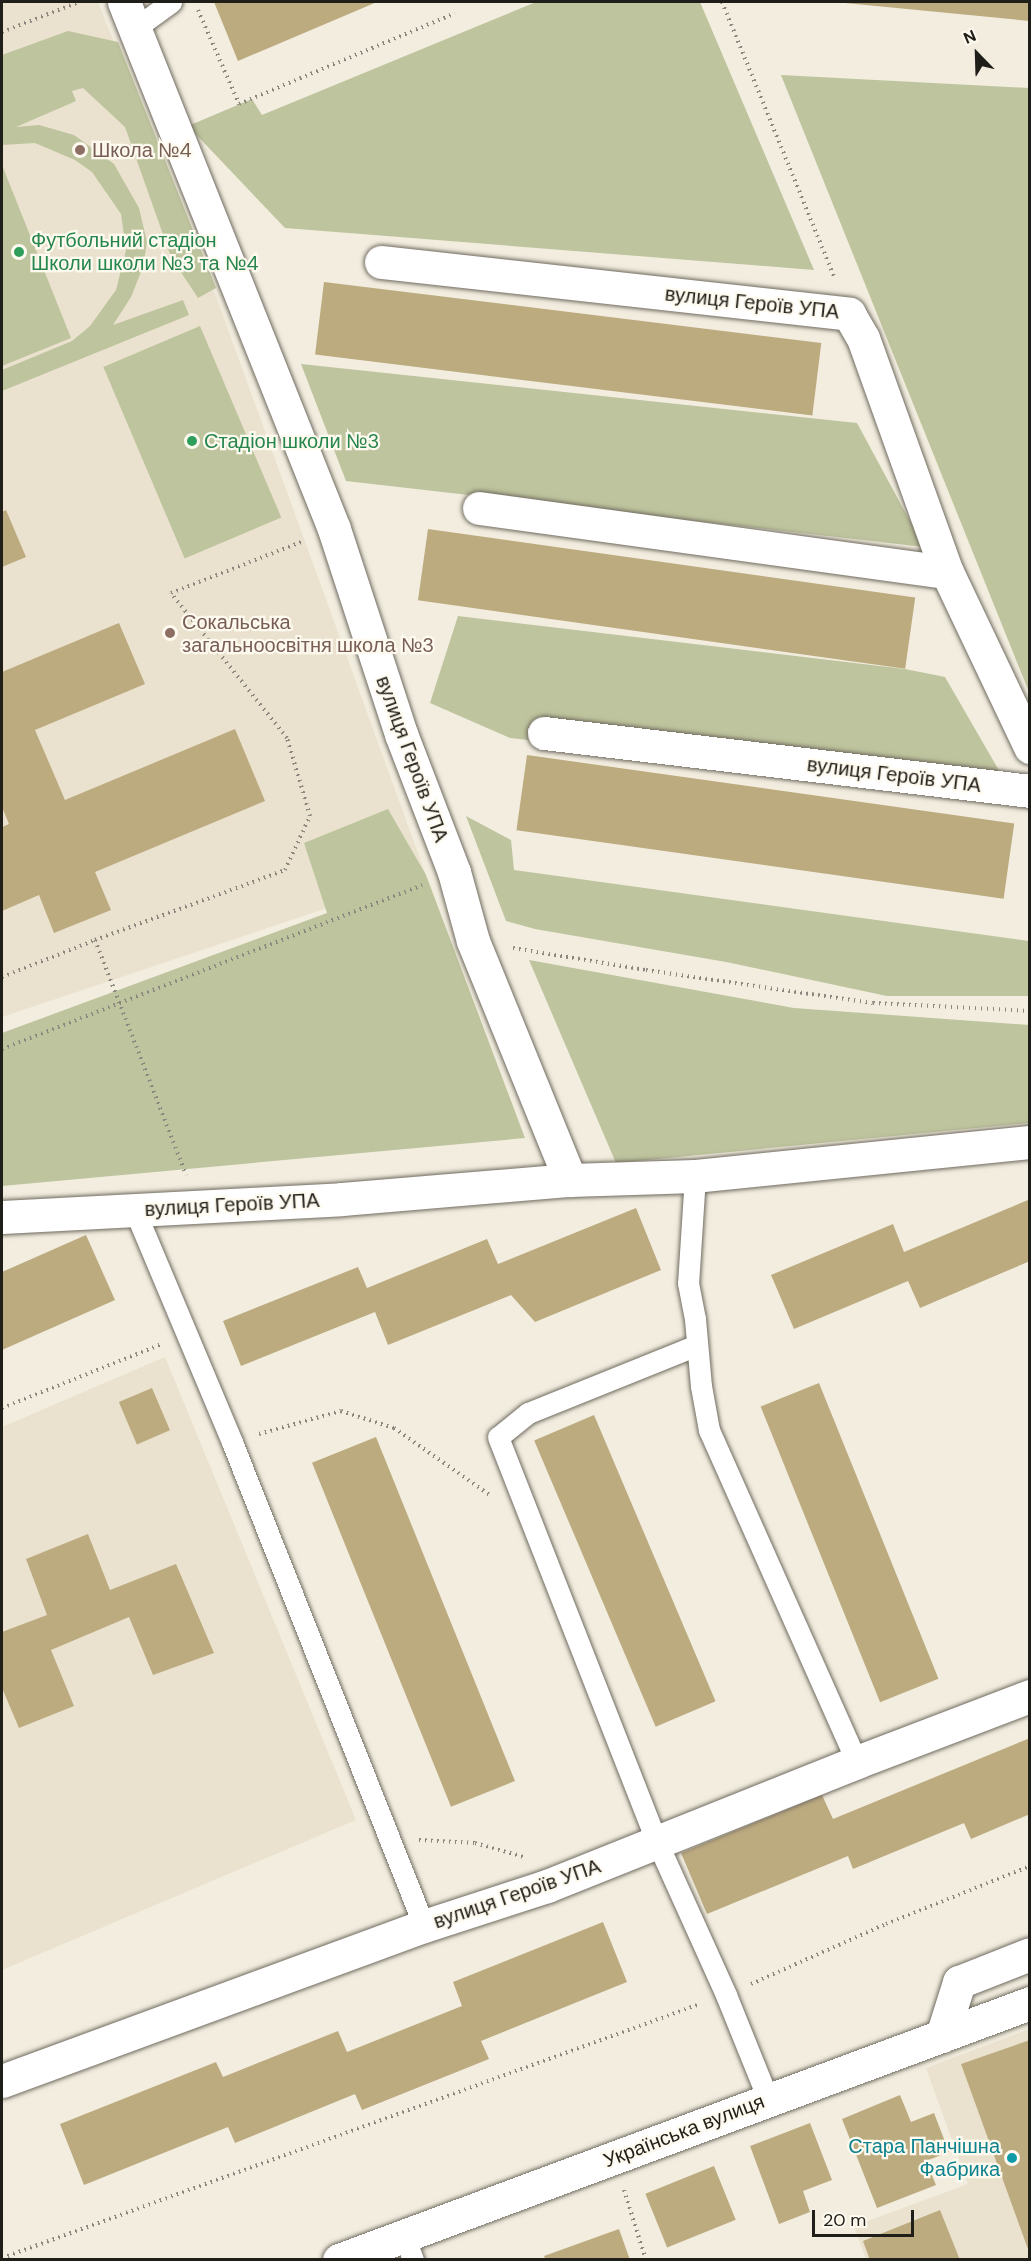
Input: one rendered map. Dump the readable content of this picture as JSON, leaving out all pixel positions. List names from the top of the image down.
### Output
{
  "streets": {
    "street": ["вулиця Героїв УПА", "Українська вулиця"]
  },
  "places": [
    "Школа №4",
    "Футбольний стадіон Школи школи №3 та №4",
    "Стадіон школи №3",
    "Сокальська загальноосвітня школа №3",
    "Стара Панчішна Фабрика"
  ],
  "scale_bar": "20 m",
  "north": "top left"
}
